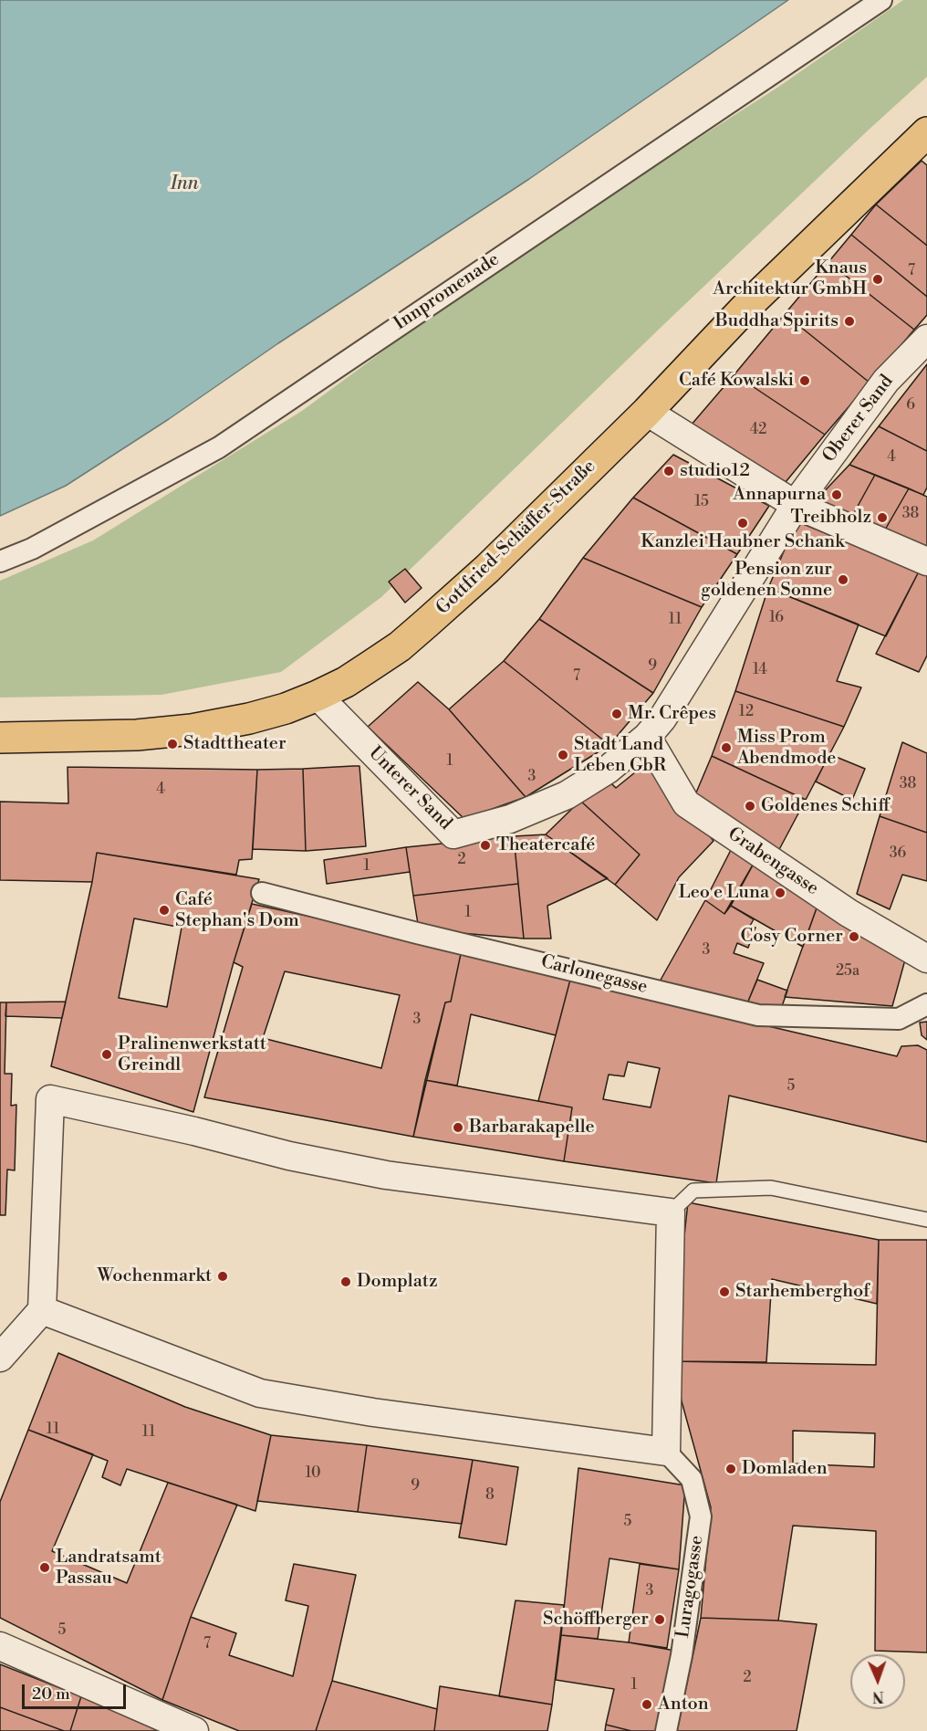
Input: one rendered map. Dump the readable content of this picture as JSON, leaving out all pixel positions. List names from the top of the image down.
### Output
{
  "streets": {
    "main road": ["Gottfried-Schäffer-Straße"],
    "street": [
      "Innpromenade",
      "Oberer Sand",
      "Unterer Sand",
      "Grabengasse",
      "Carlonegasse",
      "Luragogasse"
    ]
  },
  "crossings": [
    ["Oberer Sand", "Unterer Sand"],
    ["Gottfried-Schäffer-Straße", "Unterer Sand"],
    ["Unterer Sand", "Grabengasse"]
  ],
  "water": ["Inn"],
  "places": [
    "Knaus Architektur GmbH",
    "Buddha Spirits",
    "Café Kowalski",
    "studio12",
    "Annapurna",
    "Treibholz",
    "Kanzlei Haubner Schank",
    "Pension zur goldenen Sonne",
    "Mr. Crêpes",
    "Stadttheater",
    "Miss Prom Abendmode",
    "Stadt Land Leben GbR",
    "Goldenes Schiff",
    "Theatercafé",
    "Leo e Luna",
    "Café Stephan's Dom",
    "Cosy Corner",
    "Pralinenwerkstatt Greindl",
    "Barbarakapelle",
    "Wochenmarkt",
    "Domplatz",
    "Starhemberghof",
    "Domladen",
    "Landratsamt Passau",
    "Schöffberger",
    "Anton"
  ],
  "house_numbers": [
    "7",
    "6",
    "42",
    "4",
    "15",
    "38",
    "16",
    "11",
    "9",
    "14",
    "7",
    "12",
    "1",
    "3",
    "38",
    "4",
    "36",
    "2",
    "1",
    "1",
    "3",
    "25a",
    "3",
    "5",
    "11",
    "11",
    "10",
    "9",
    "8",
    "5",
    "3",
    "5",
    "7",
    "2",
    "1"
  ],
  "scale_bar": "20 m",
  "north": "bottom"
}
